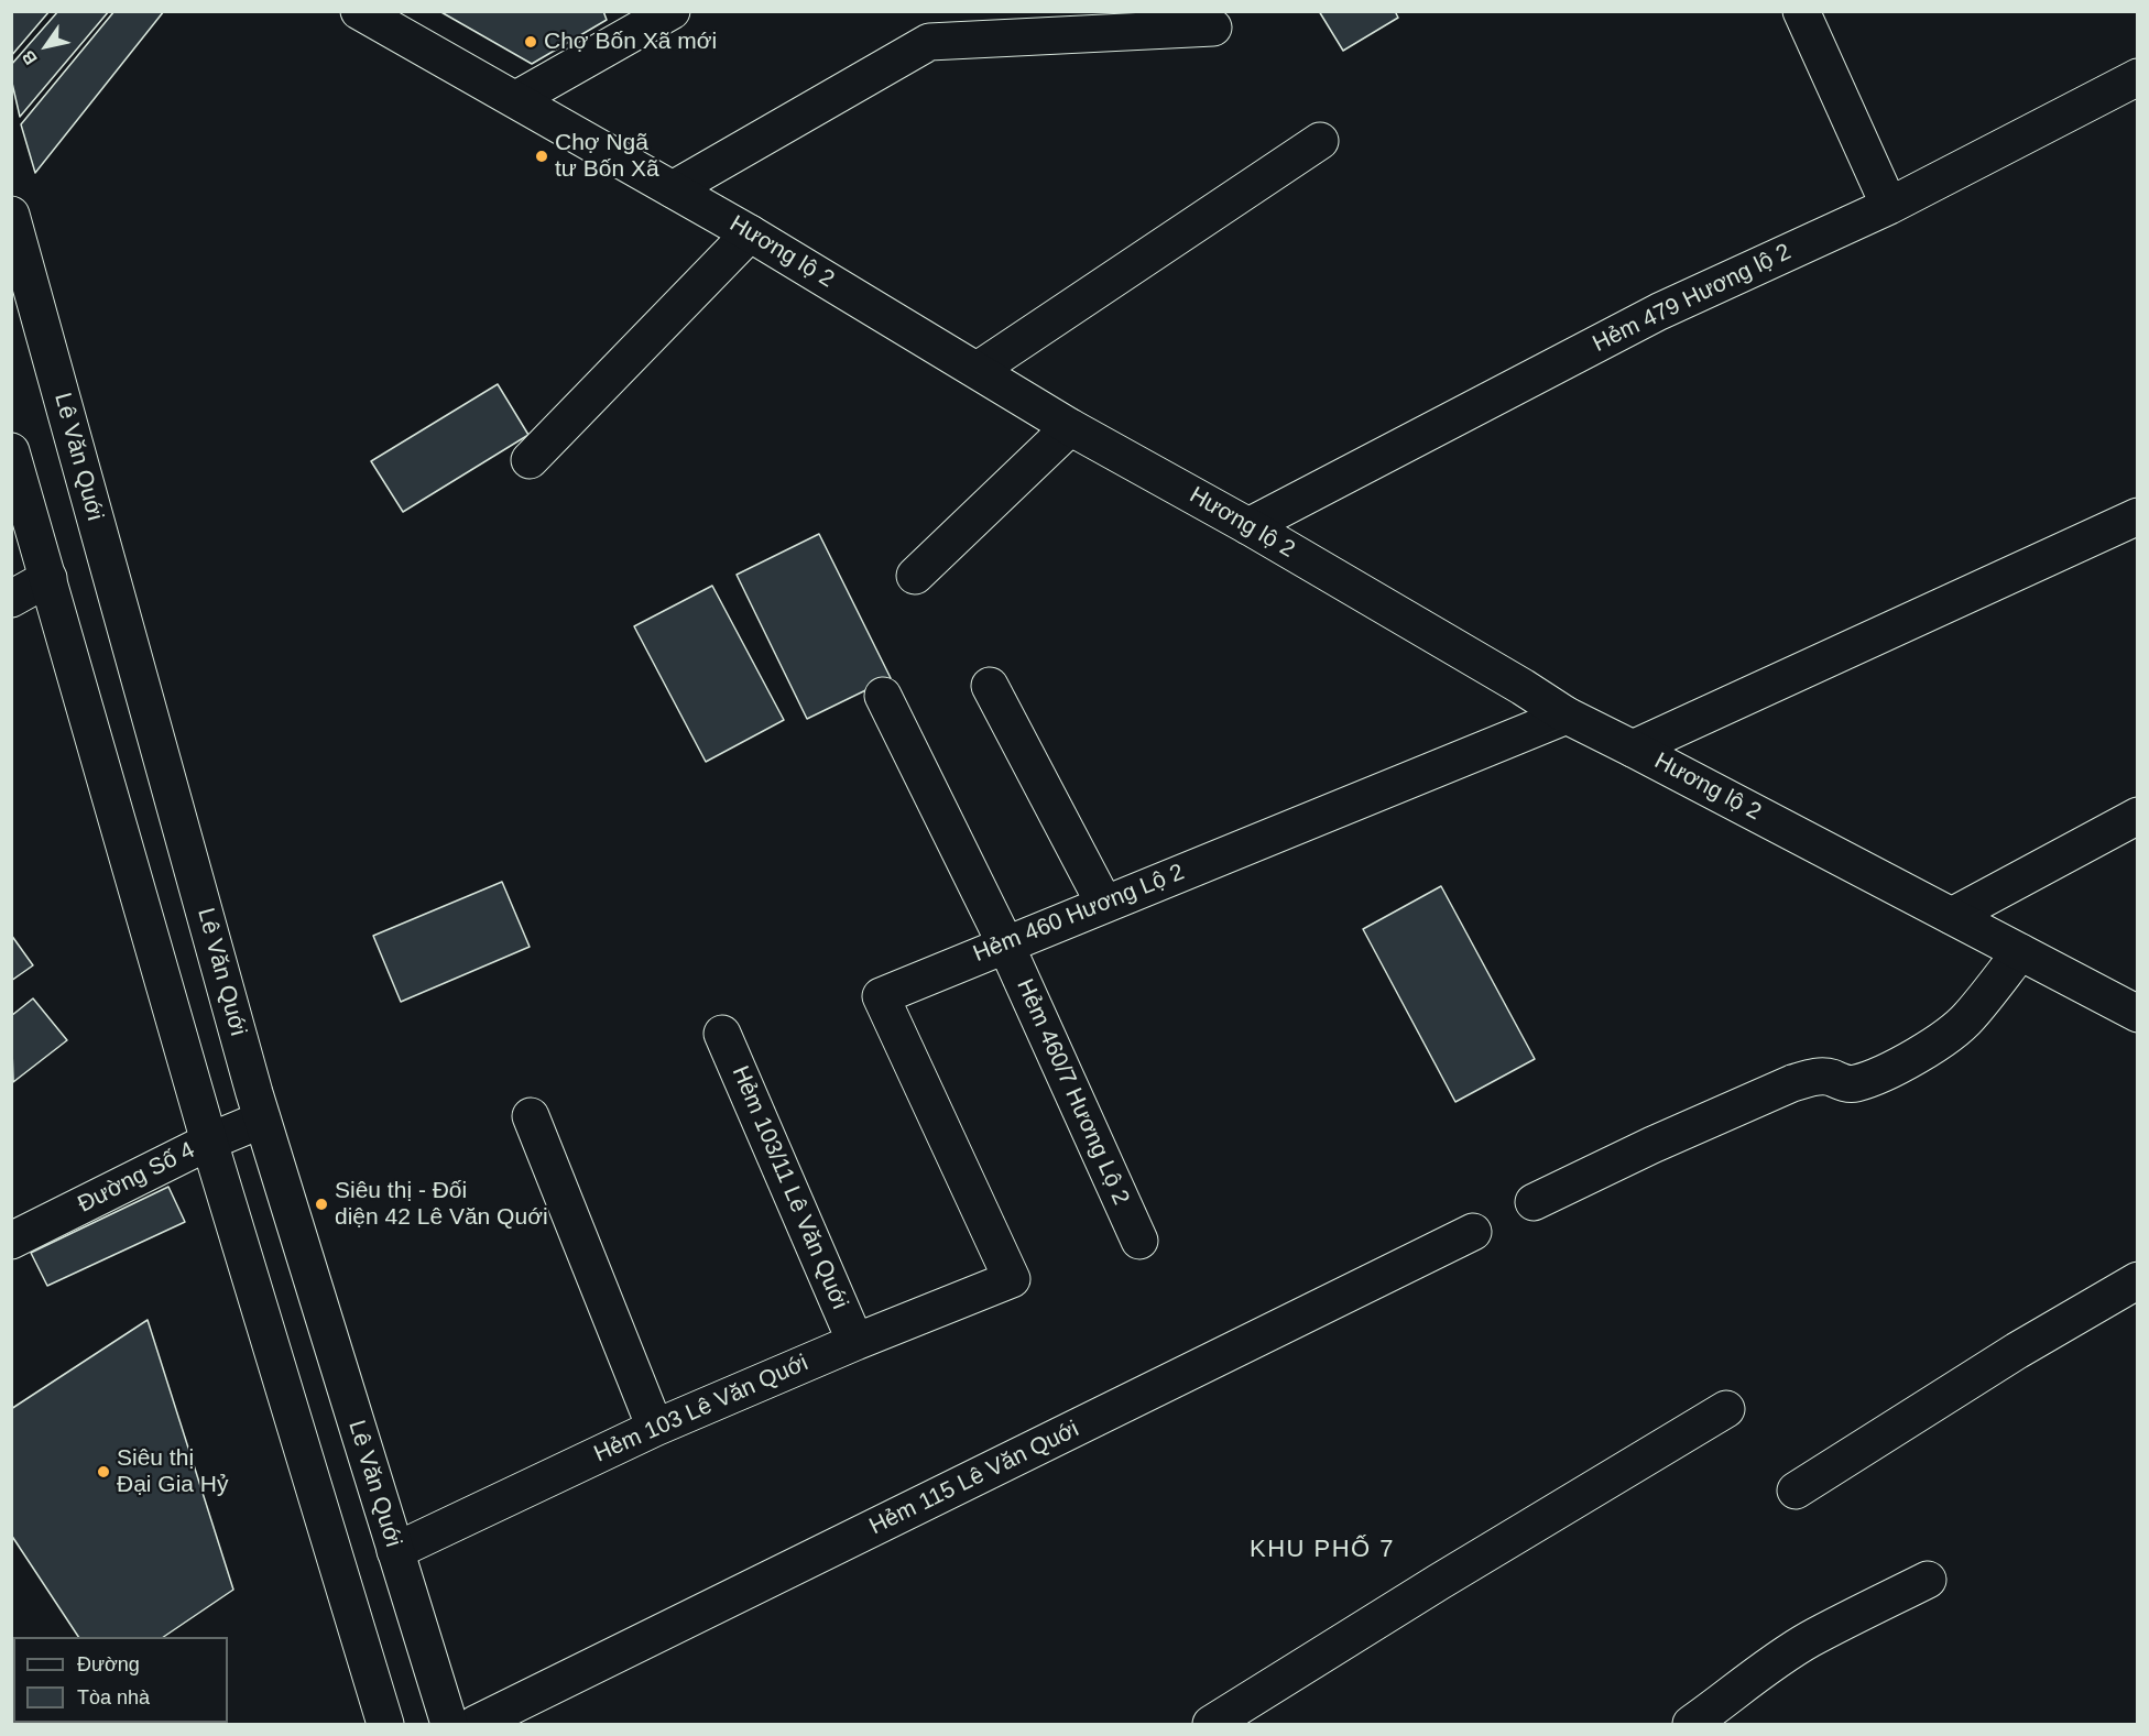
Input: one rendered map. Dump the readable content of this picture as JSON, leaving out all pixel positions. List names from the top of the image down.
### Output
{
  "streets": {
    "street": [
      "Hương lộ 2",
      "Hẻm 479 Hương lộ 2",
      "Lê Văn Quới",
      "Hẻm 460 Hương Lộ 2",
      "Hẻm 460/7 Hương Lộ 2",
      "Đường Số 4",
      "Hẻm 103/11 Lê Văn Quới",
      "Hẻm 103 Lê Văn Quới",
      "Hẻm 115 Lê Văn Quới"
    ]
  },
  "crossings": [
    ["Hương lộ 2", "Hẻm 479 Hương lộ 2"],
    ["Hương lộ 2", "Hẻm 460 Hương Lộ 2"],
    ["Lê Văn Quới", "Đường Số 4"],
    ["Lê Văn Quới", "Hẻm 103 Lê Văn Quới"],
    ["Hẻm 460 Hương Lộ 2", "Hẻm 460/7 Hương Lộ 2"],
    ["Hẻm 460 Hương Lộ 2", "Hẻm 103 Lê Văn Quới"],
    ["Hẻm 103/11 Lê Văn Quới", "Hẻm 103 Lê Văn Quới"]
  ],
  "districts": ["KHU PHỐ 7"],
  "places": [
    "Chợ Bốn Xã mới",
    "Chợ Ngã tư Bốn Xã",
    "Siêu thị - Đối diện 42 Lê Văn Quới",
    "Siêu thị Đại Gia Hỷ"
  ],
  "legend": ["Đường", "Tòa nhà"],
  "north": "bottom left"
}
